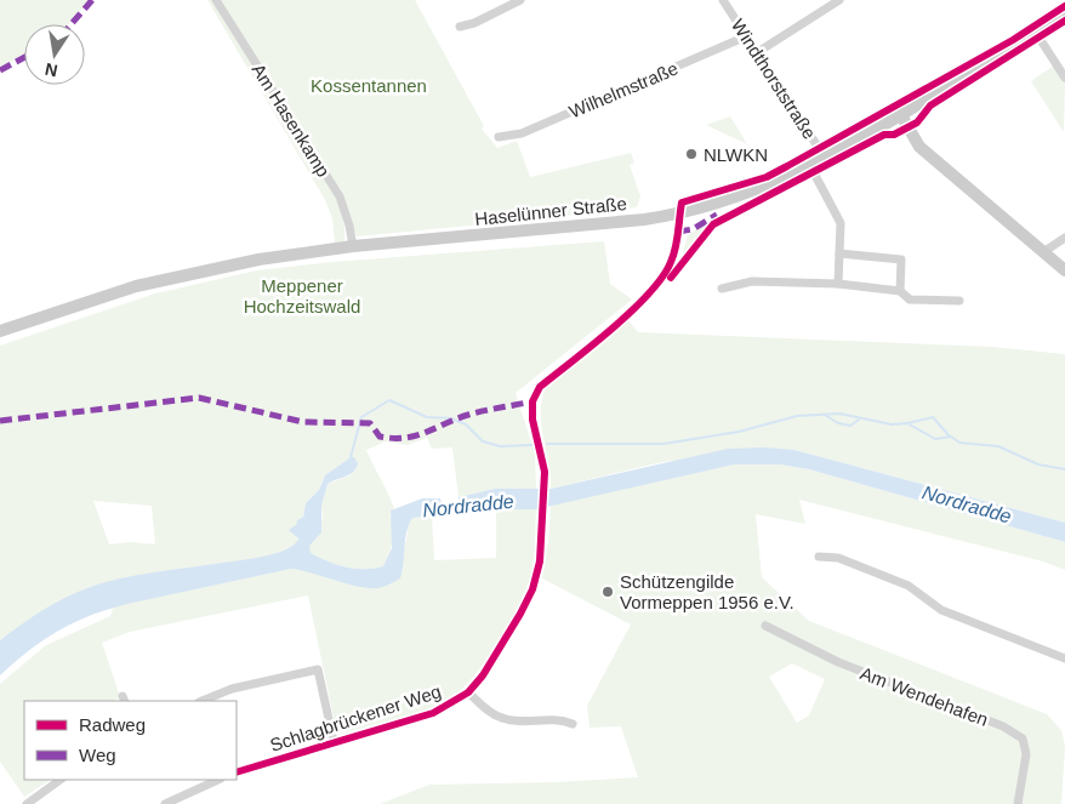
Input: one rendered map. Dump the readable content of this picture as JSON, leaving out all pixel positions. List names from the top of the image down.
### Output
{
  "streets": {
    "street": [
      "Windthorststraße",
      "Wilhelmstraße",
      "Am Hasenkamp",
      "Haselünner Straße",
      "Am Wendehafen",
      "Schlagbrückener Weg"
    ]
  },
  "crossings": [
    ["Windthorststraße", "Wilhelmstraße"],
    ["Windthorststraße", "Haselünner Straße"],
    ["Am Hasenkamp", "Haselünner Straße"],
    ["Haselünner Straße", "Schlagbrückener Weg"]
  ],
  "water": ["Nordradde"],
  "parks": ["Kossentannen", "Meppener Hochzeitswald"],
  "places": ["NLWKN", "Schützengilde Vormeppen 1956 e.V."],
  "legend": ["Radweg", "Weg"],
  "north": "bottom"
}
